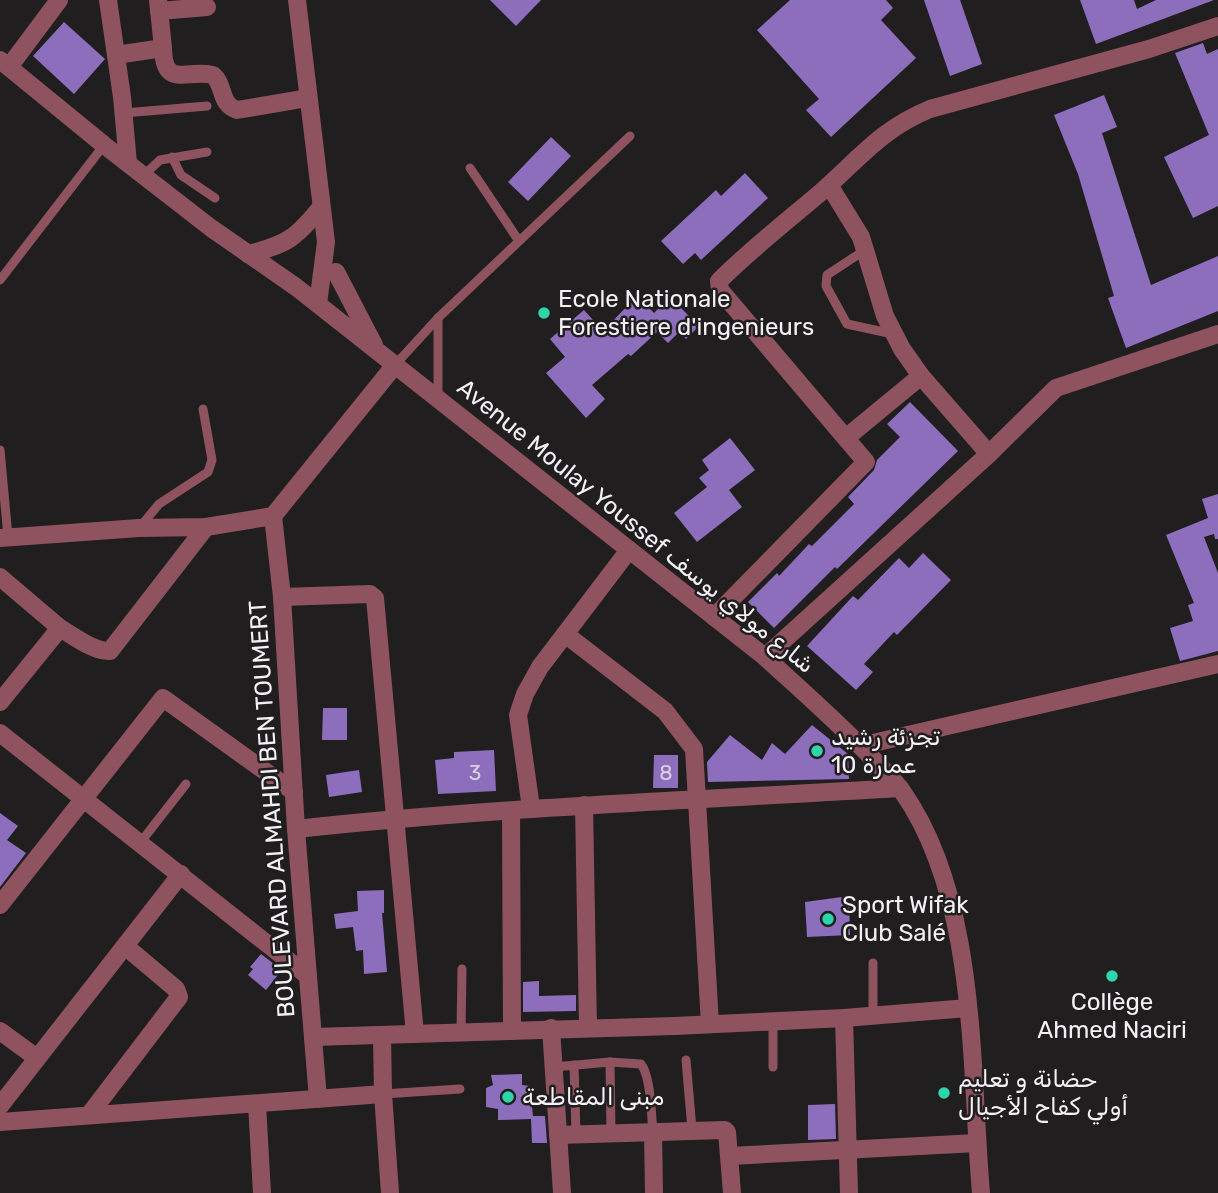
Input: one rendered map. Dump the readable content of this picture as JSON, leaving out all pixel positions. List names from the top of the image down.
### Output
{
  "streets": {
    "street": ["Avenue Moulay Youssef شارع مولاي يوسف", "BOULEVARD ALMAHDI BEN TOUMERT"]
  },
  "places": [
    "Ecole Nationale Forestiere d'ingenieurs",
    "تجزئة رشيد عمارة 10",
    "Sport Wifak Club Salé",
    "Collège Ahmed Naciri",
    "حضانة و تعليم أولي كفاح الأجيال",
    "مبنى المقاطعة"
  ],
  "house_numbers": ["3", "8"]
}
